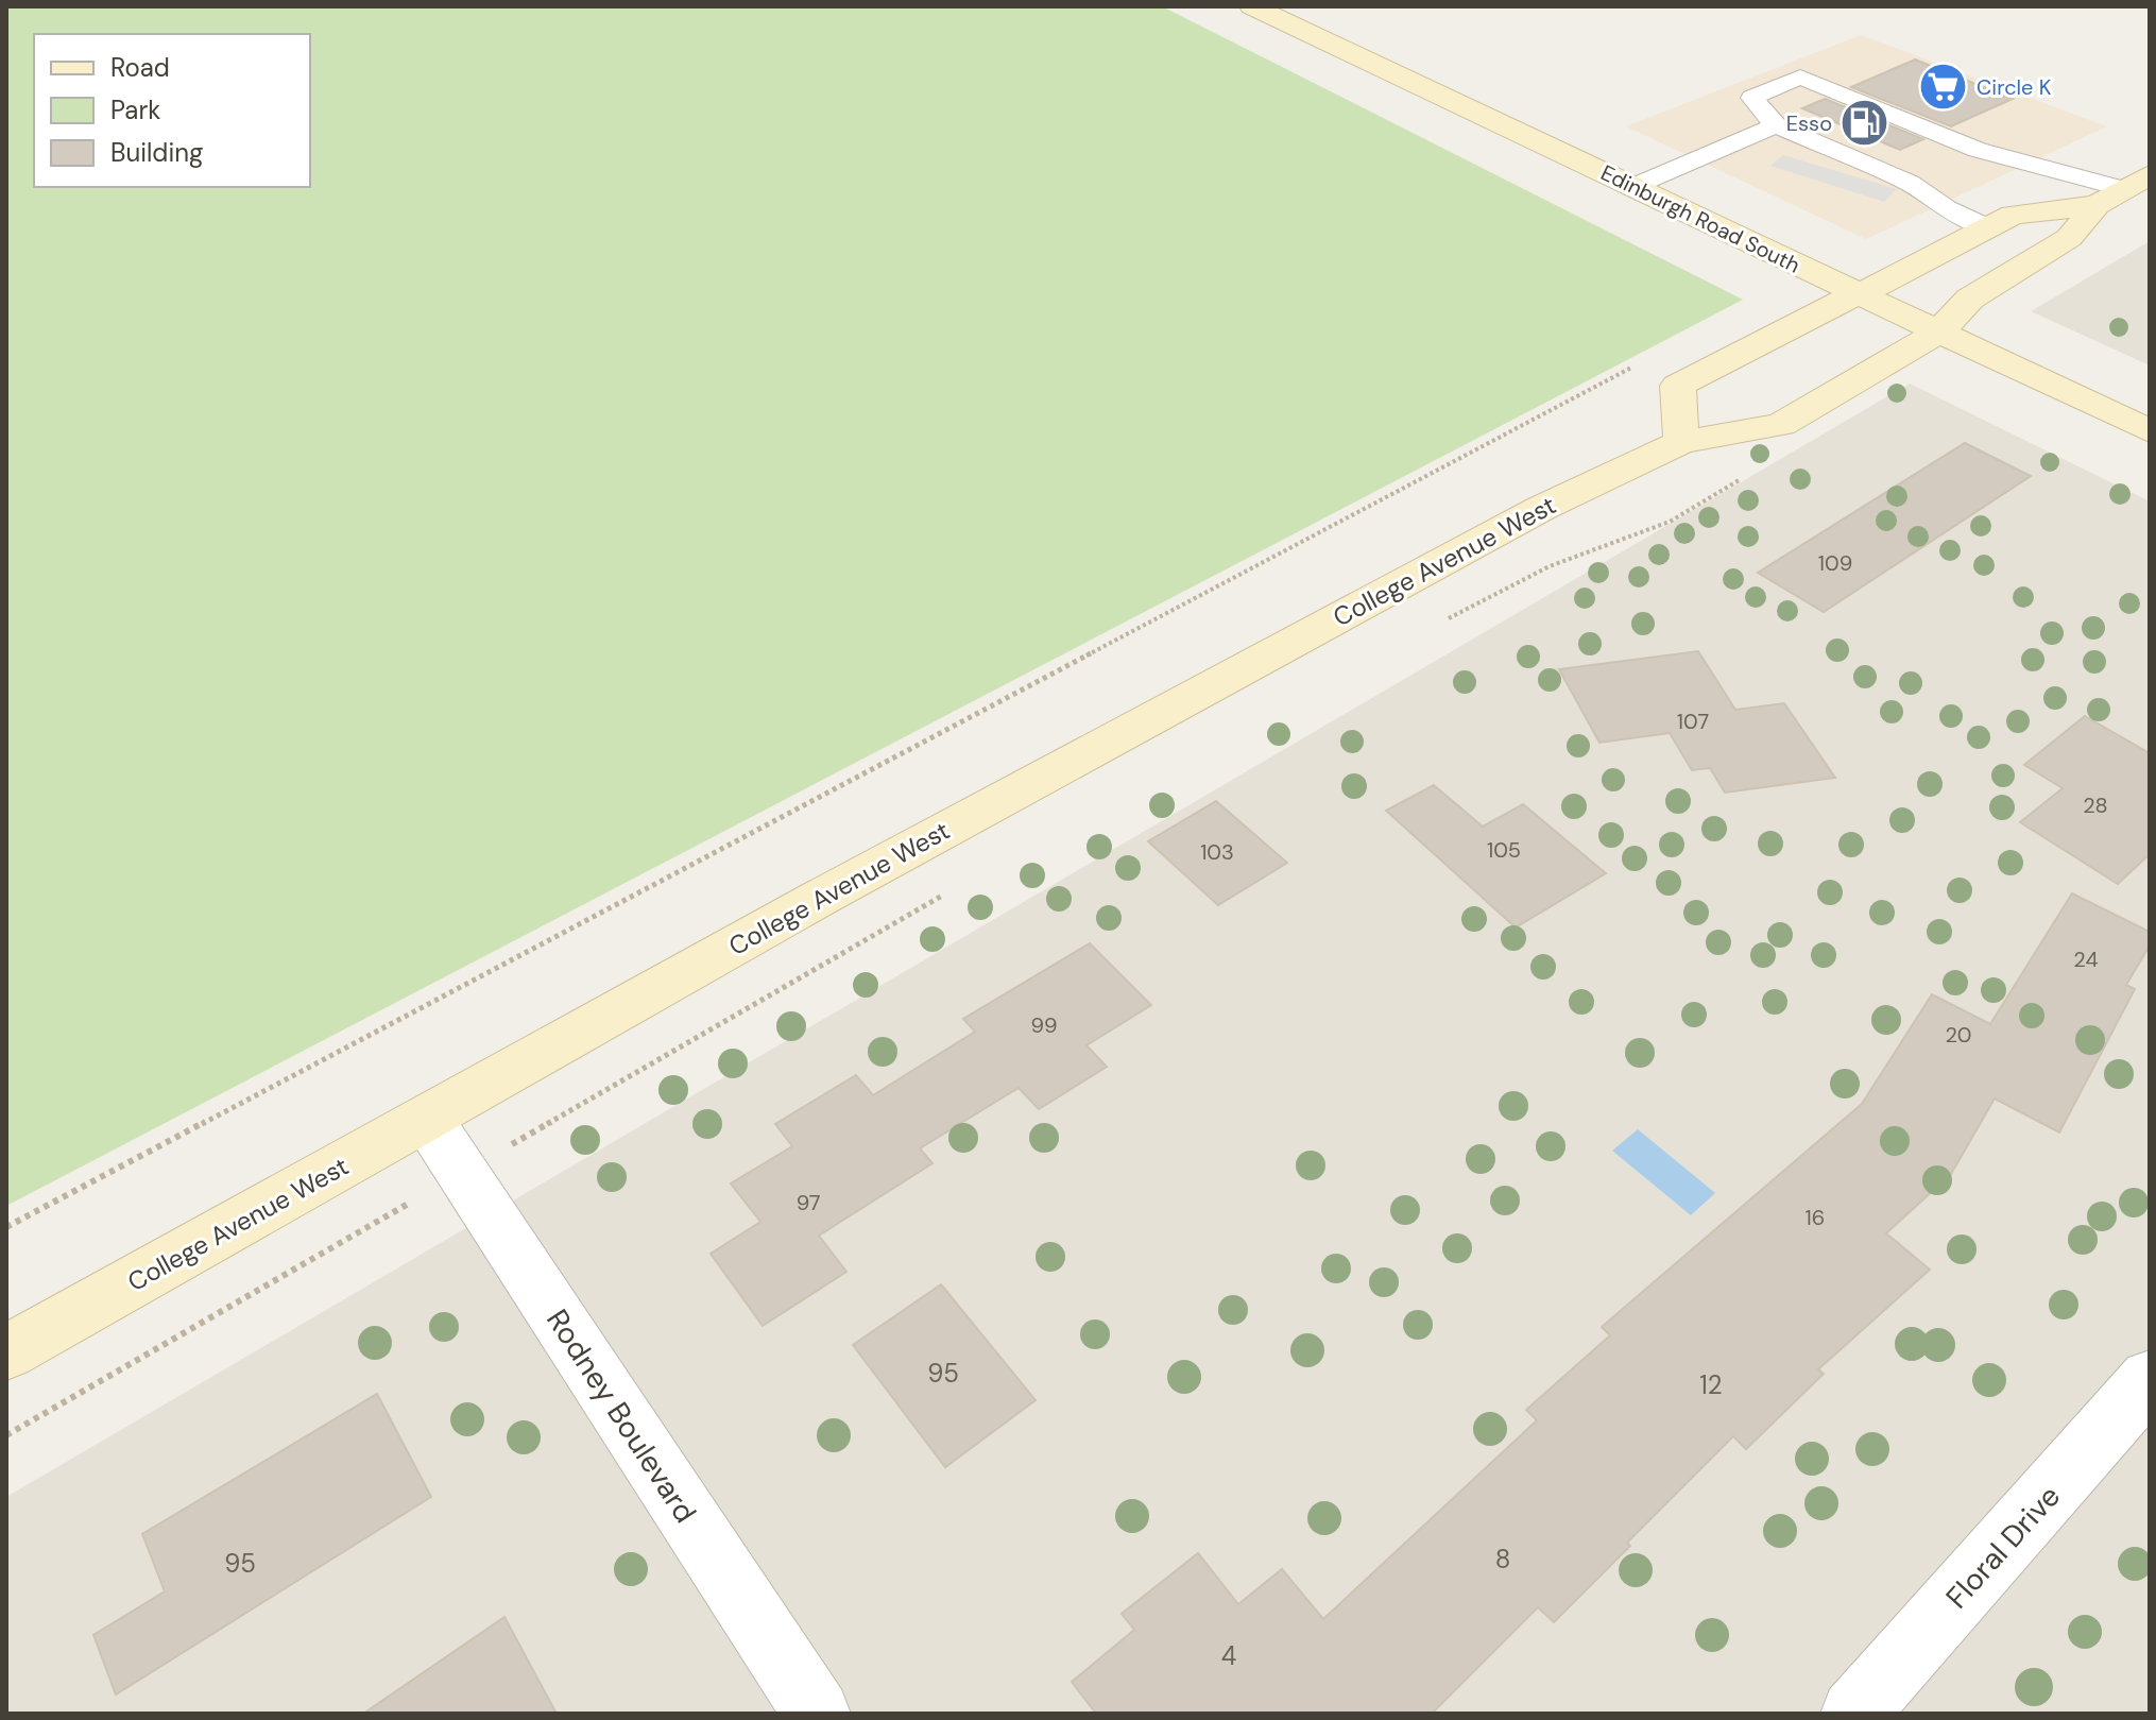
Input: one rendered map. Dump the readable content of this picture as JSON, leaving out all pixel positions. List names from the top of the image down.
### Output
{
  "streets": {
    "main road": ["Edinburgh Road South", "College Avenue West"],
    "street": ["Rodney Boulevard", "Floral Drive"]
  },
  "crossings": [
    ["Edinburgh Road South", "College Avenue West"],
    ["College Avenue West", "Rodney Boulevard"]
  ],
  "places": {
    "supermarket": ["Circle K"],
    "fuel station": ["Esso"]
  },
  "house_numbers": [
    "109",
    "107",
    "28",
    "105",
    "103",
    "24",
    "99",
    "20",
    "97",
    "16",
    "95",
    "12",
    "8",
    "95",
    "4"
  ],
  "legend": ["Road", "Park", "Building"]
}
